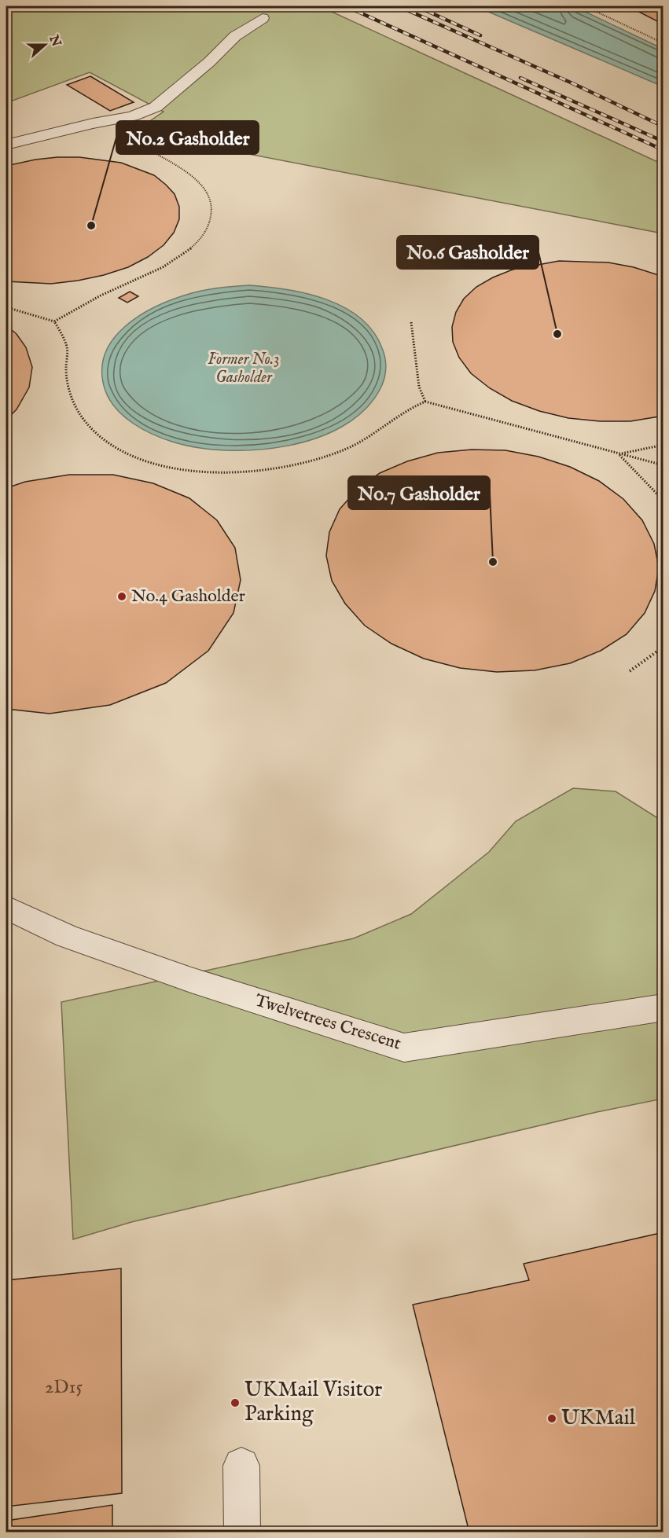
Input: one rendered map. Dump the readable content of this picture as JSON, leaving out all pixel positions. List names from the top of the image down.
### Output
{
  "streets": {
    "street": ["Twelvetrees Crescent"]
  },
  "water": ["Former No.3 Gasholder"],
  "places": [
    "No.2 Gasholder",
    "No.6 Gasholder",
    "No.7 Gasholder",
    "No.4 Gasholder",
    "UKMail Visitor Parking",
    "UKMail"
  ],
  "house_numbers": ["2D15"],
  "north": "right"
}
